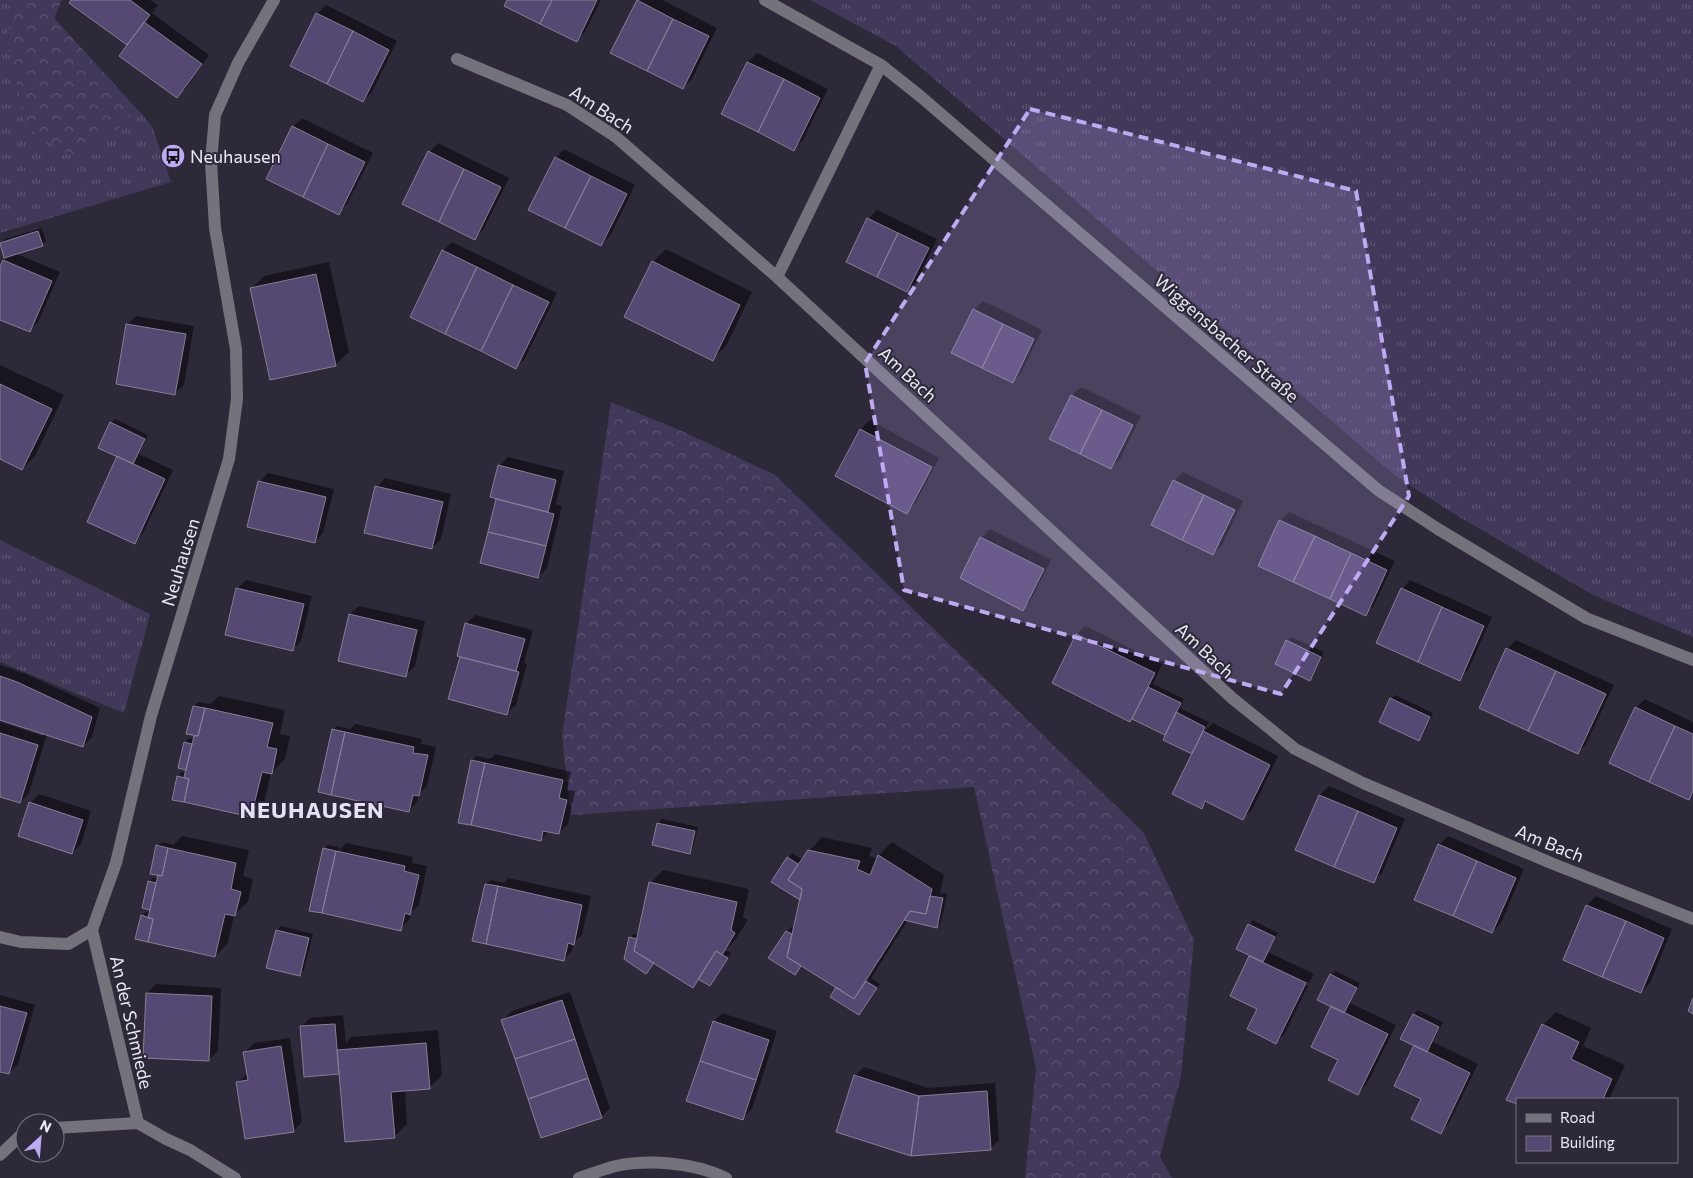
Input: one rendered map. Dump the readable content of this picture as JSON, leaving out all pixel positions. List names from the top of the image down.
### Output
{
  "streets": {
    "street": [
      "Am Bach",
      "Wiggensbacher Straße",
      "Neuhausen",
      "An der Schmiede"
    ]
  },
  "crossings": [
    ["Neuhausen", "An der Schmiede"]
  ],
  "districts": ["NEUHAUSEN"],
  "places": {
    "bus stop": ["Neuhausen"]
  },
  "legend": ["Road", "Building"],
  "north": "top right"
}
